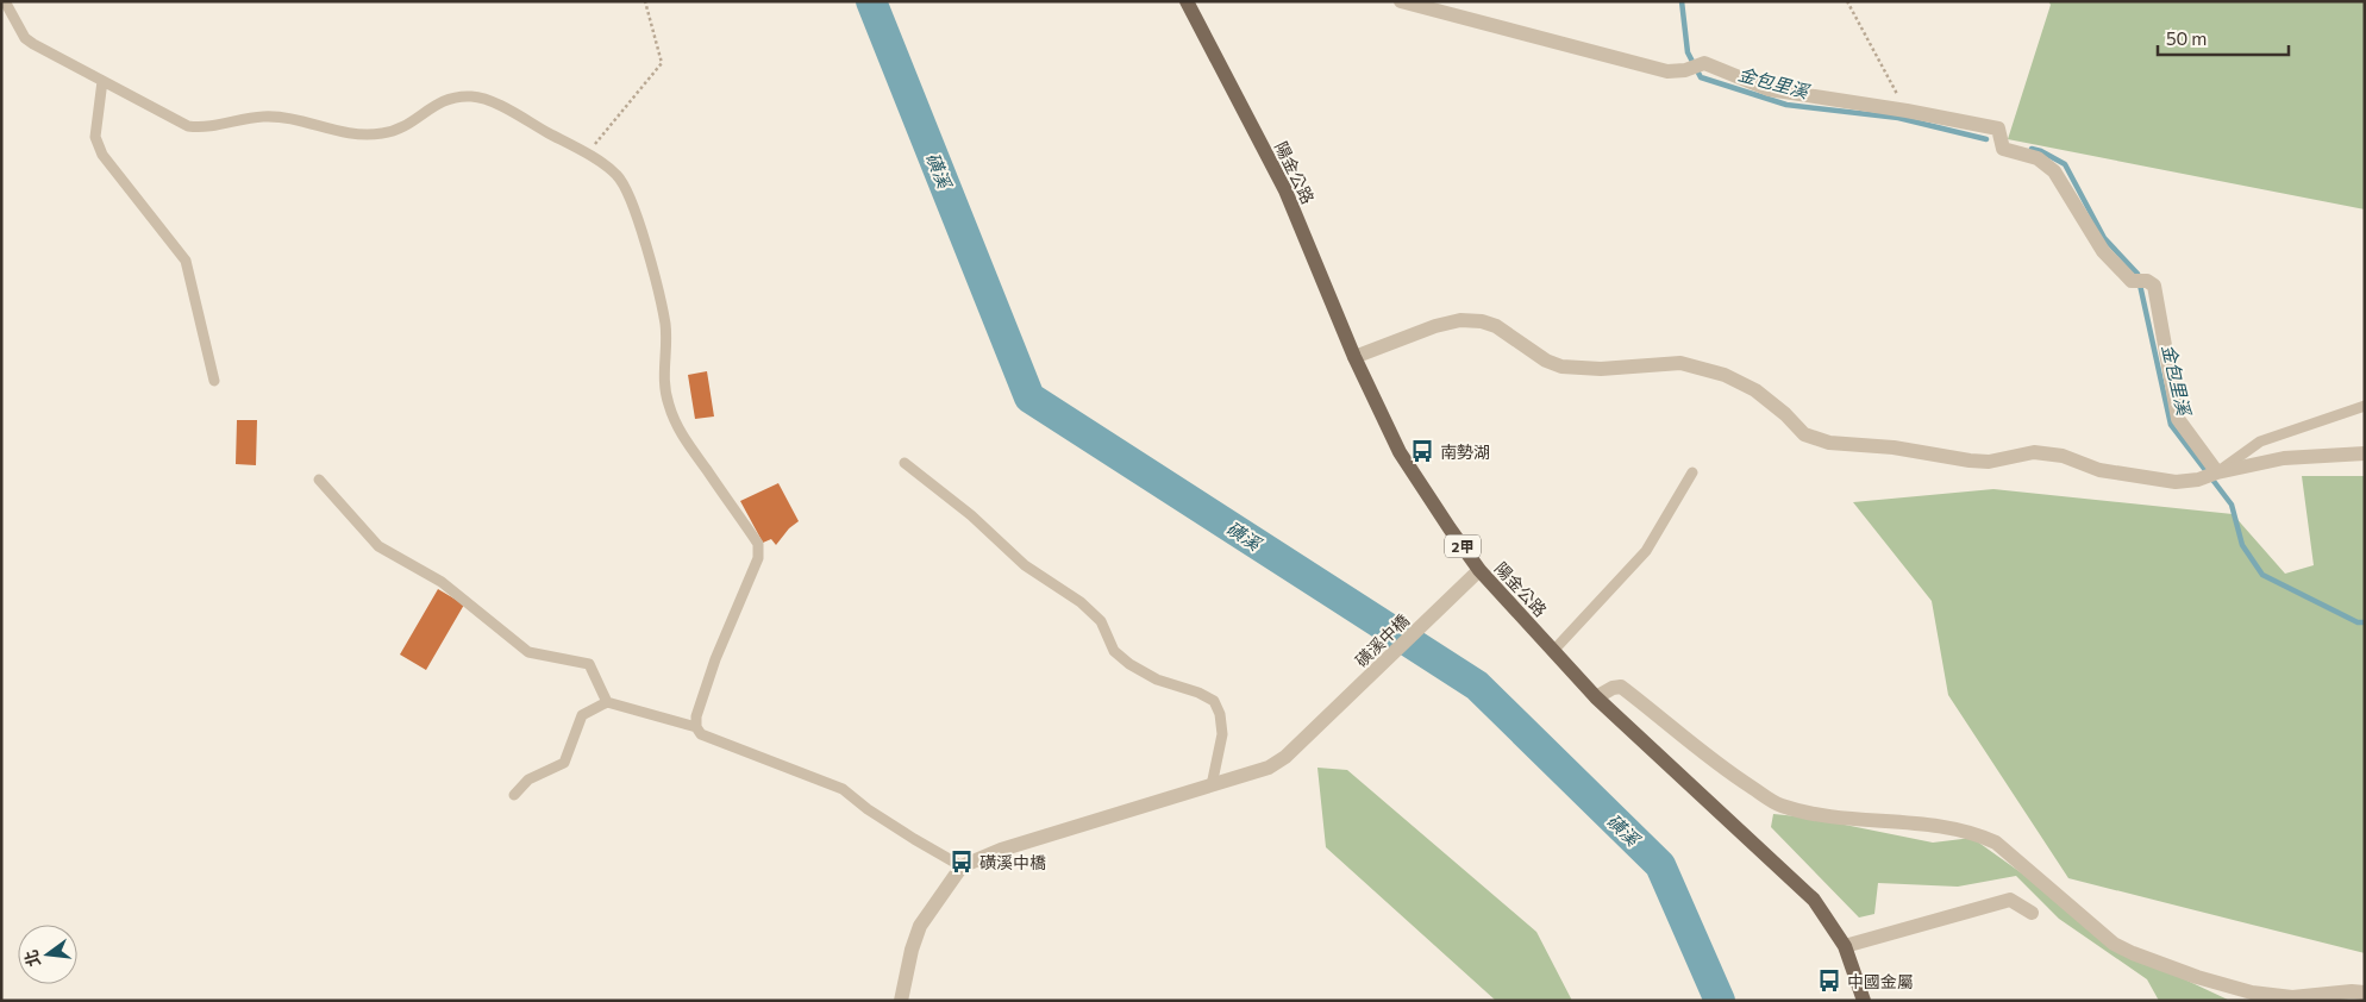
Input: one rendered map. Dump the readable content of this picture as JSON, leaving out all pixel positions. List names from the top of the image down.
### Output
{
  "streets": {
    "main road": ["陽金公路", "2甲"],
    "street": ["磺溪中橋"]
  },
  "crossings": [
    ["陽金公路", "磺溪中橋"]
  ],
  "water": ["金包里溪", "磺溪"],
  "places": {
    "bus stop": ["南勢湖", "磺溪中橋", "中國金屬"]
  },
  "scale_bar": "50 m",
  "north": "left"
}
